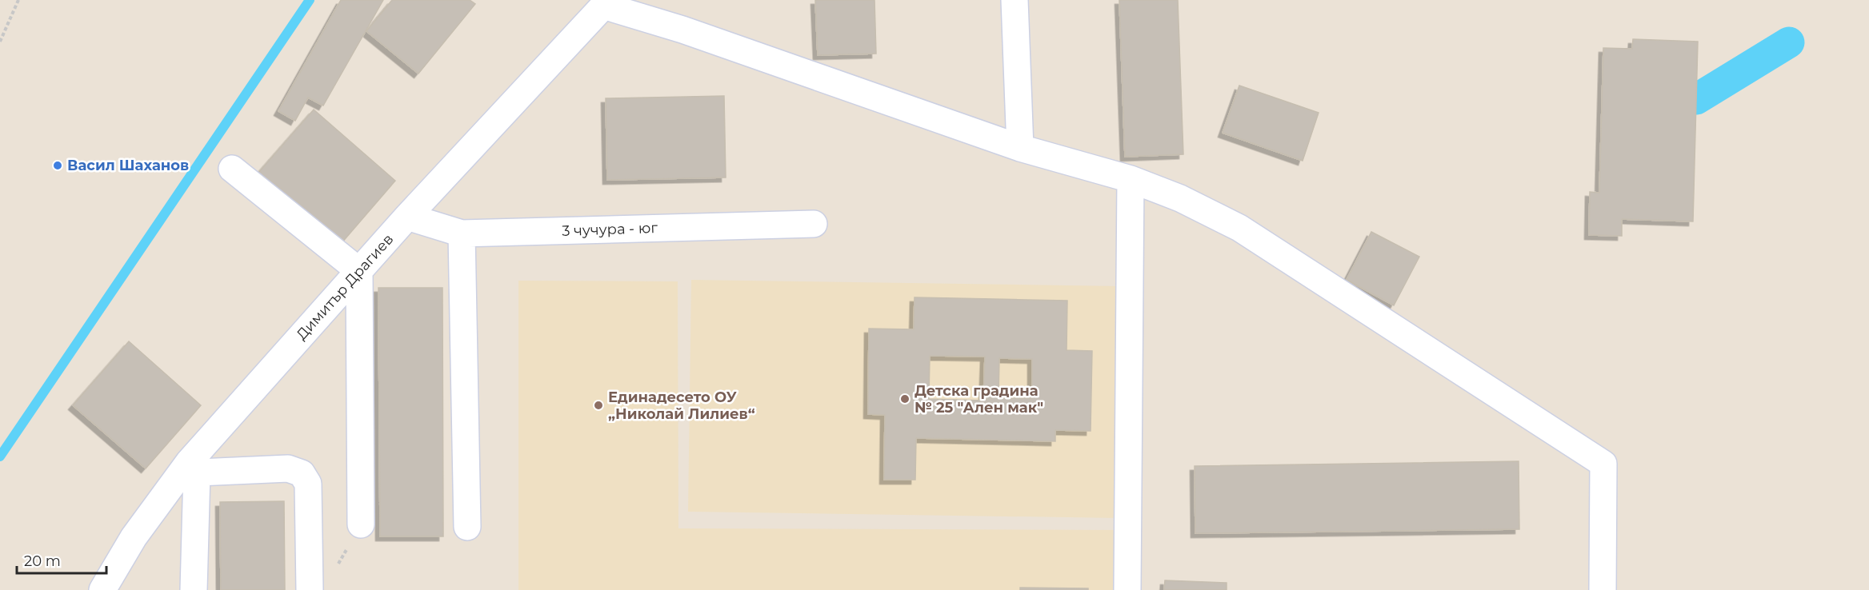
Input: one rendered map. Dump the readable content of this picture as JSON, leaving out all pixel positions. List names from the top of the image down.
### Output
{
  "streets": {
    "street": ["3 чучура - юг", "Димитър Драгиев"]
  },
  "crossings": [
    ["3 чучура - юг", "Димитър Драгиев"]
  ],
  "places": ["Васил Шаханов", "Детска градина № 25 \"Ален мак\"", "Единадесето ОУ „Николай Лилиев“"],
  "scale_bar": "20 m"
}
